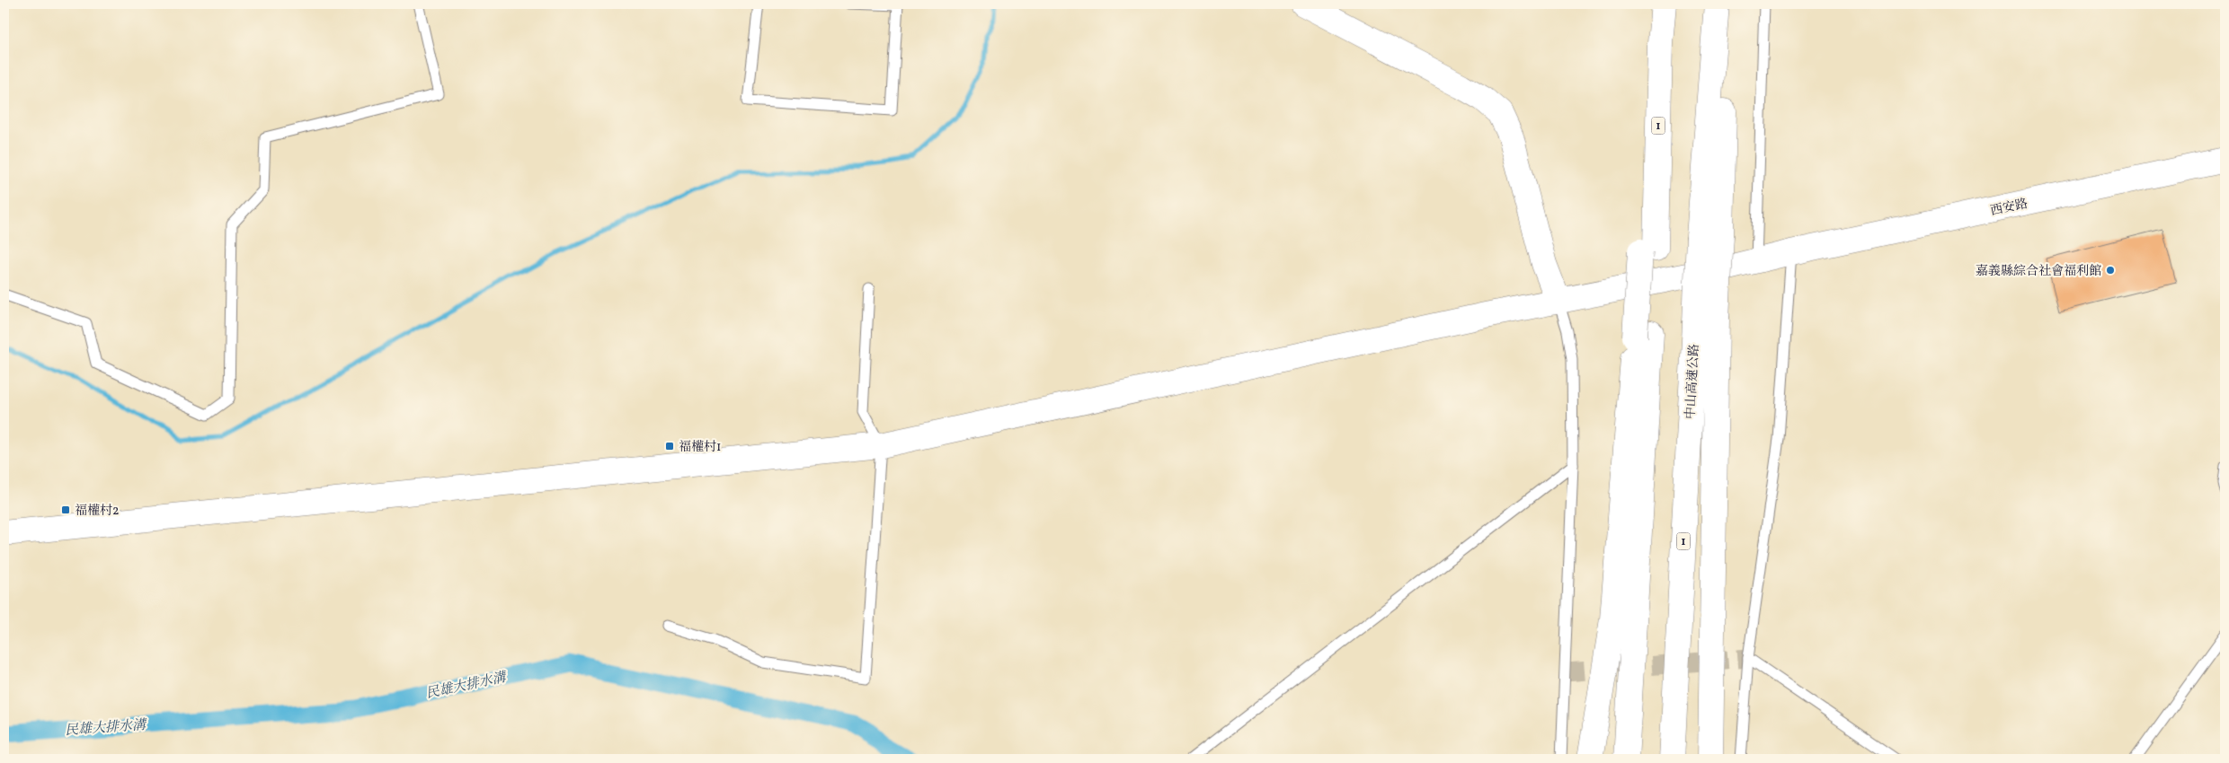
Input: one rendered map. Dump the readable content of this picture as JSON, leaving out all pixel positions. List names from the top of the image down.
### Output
{
  "streets": {
    "main road": ["1", "西安路", "中山高速公路"]
  },
  "water": ["民雄大排水溝"],
  "places": {
    "other": ["嘉義縣綜合社會福利館"],
    "transit": ["福權村1", "福權村2"]
  }
}
